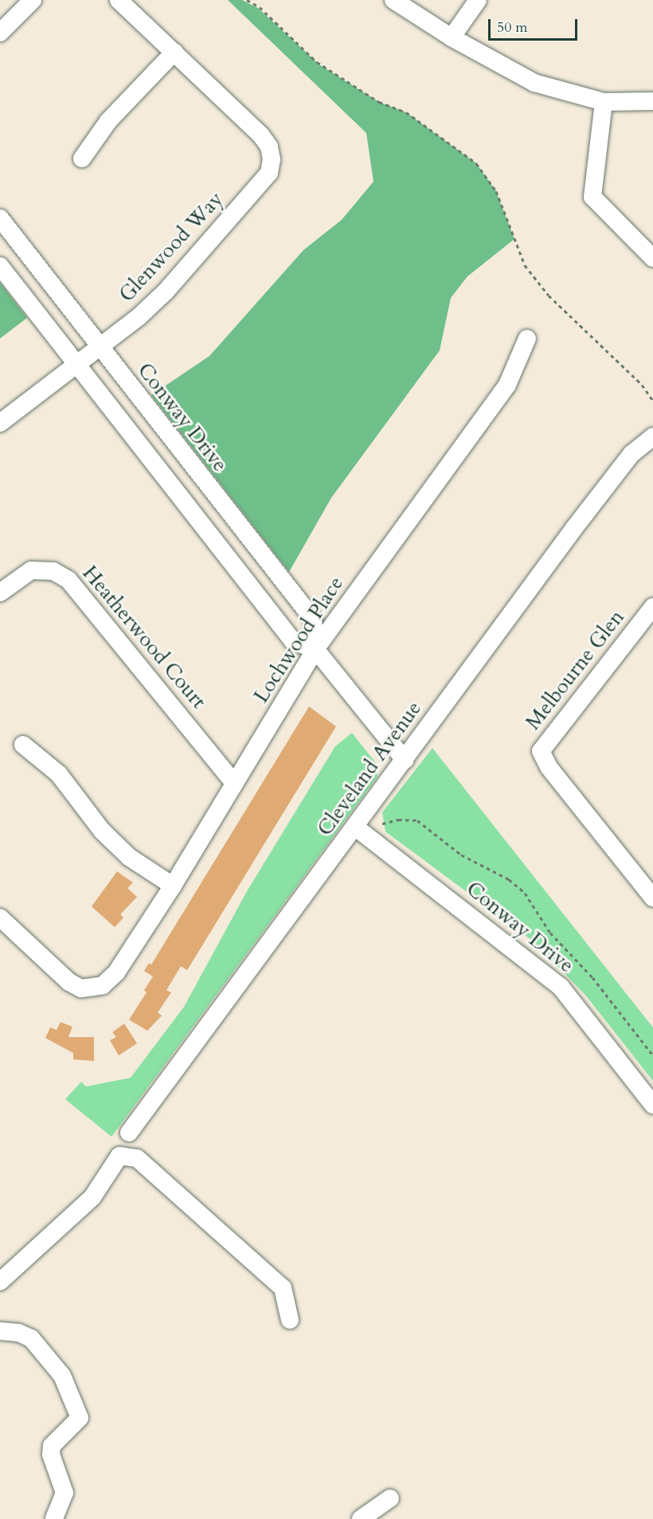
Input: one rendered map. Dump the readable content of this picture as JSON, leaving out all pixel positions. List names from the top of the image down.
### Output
{
  "streets": {
    "street": [
      "Glenwood Way",
      "Conway Drive",
      "Heatherwood Court",
      "Lochwood Place",
      "Melbourne Glen",
      "Cleveland Avenue"
    ]
  },
  "crossings": [
    ["Glenwood Way", "Conway Drive"],
    ["Conway Drive", "Lochwood Place"],
    ["Conway Drive", "Cleveland Avenue"],
    ["Heatherwood Court", "Lochwood Place"]
  ],
  "scale_bar": "50 m"
}
